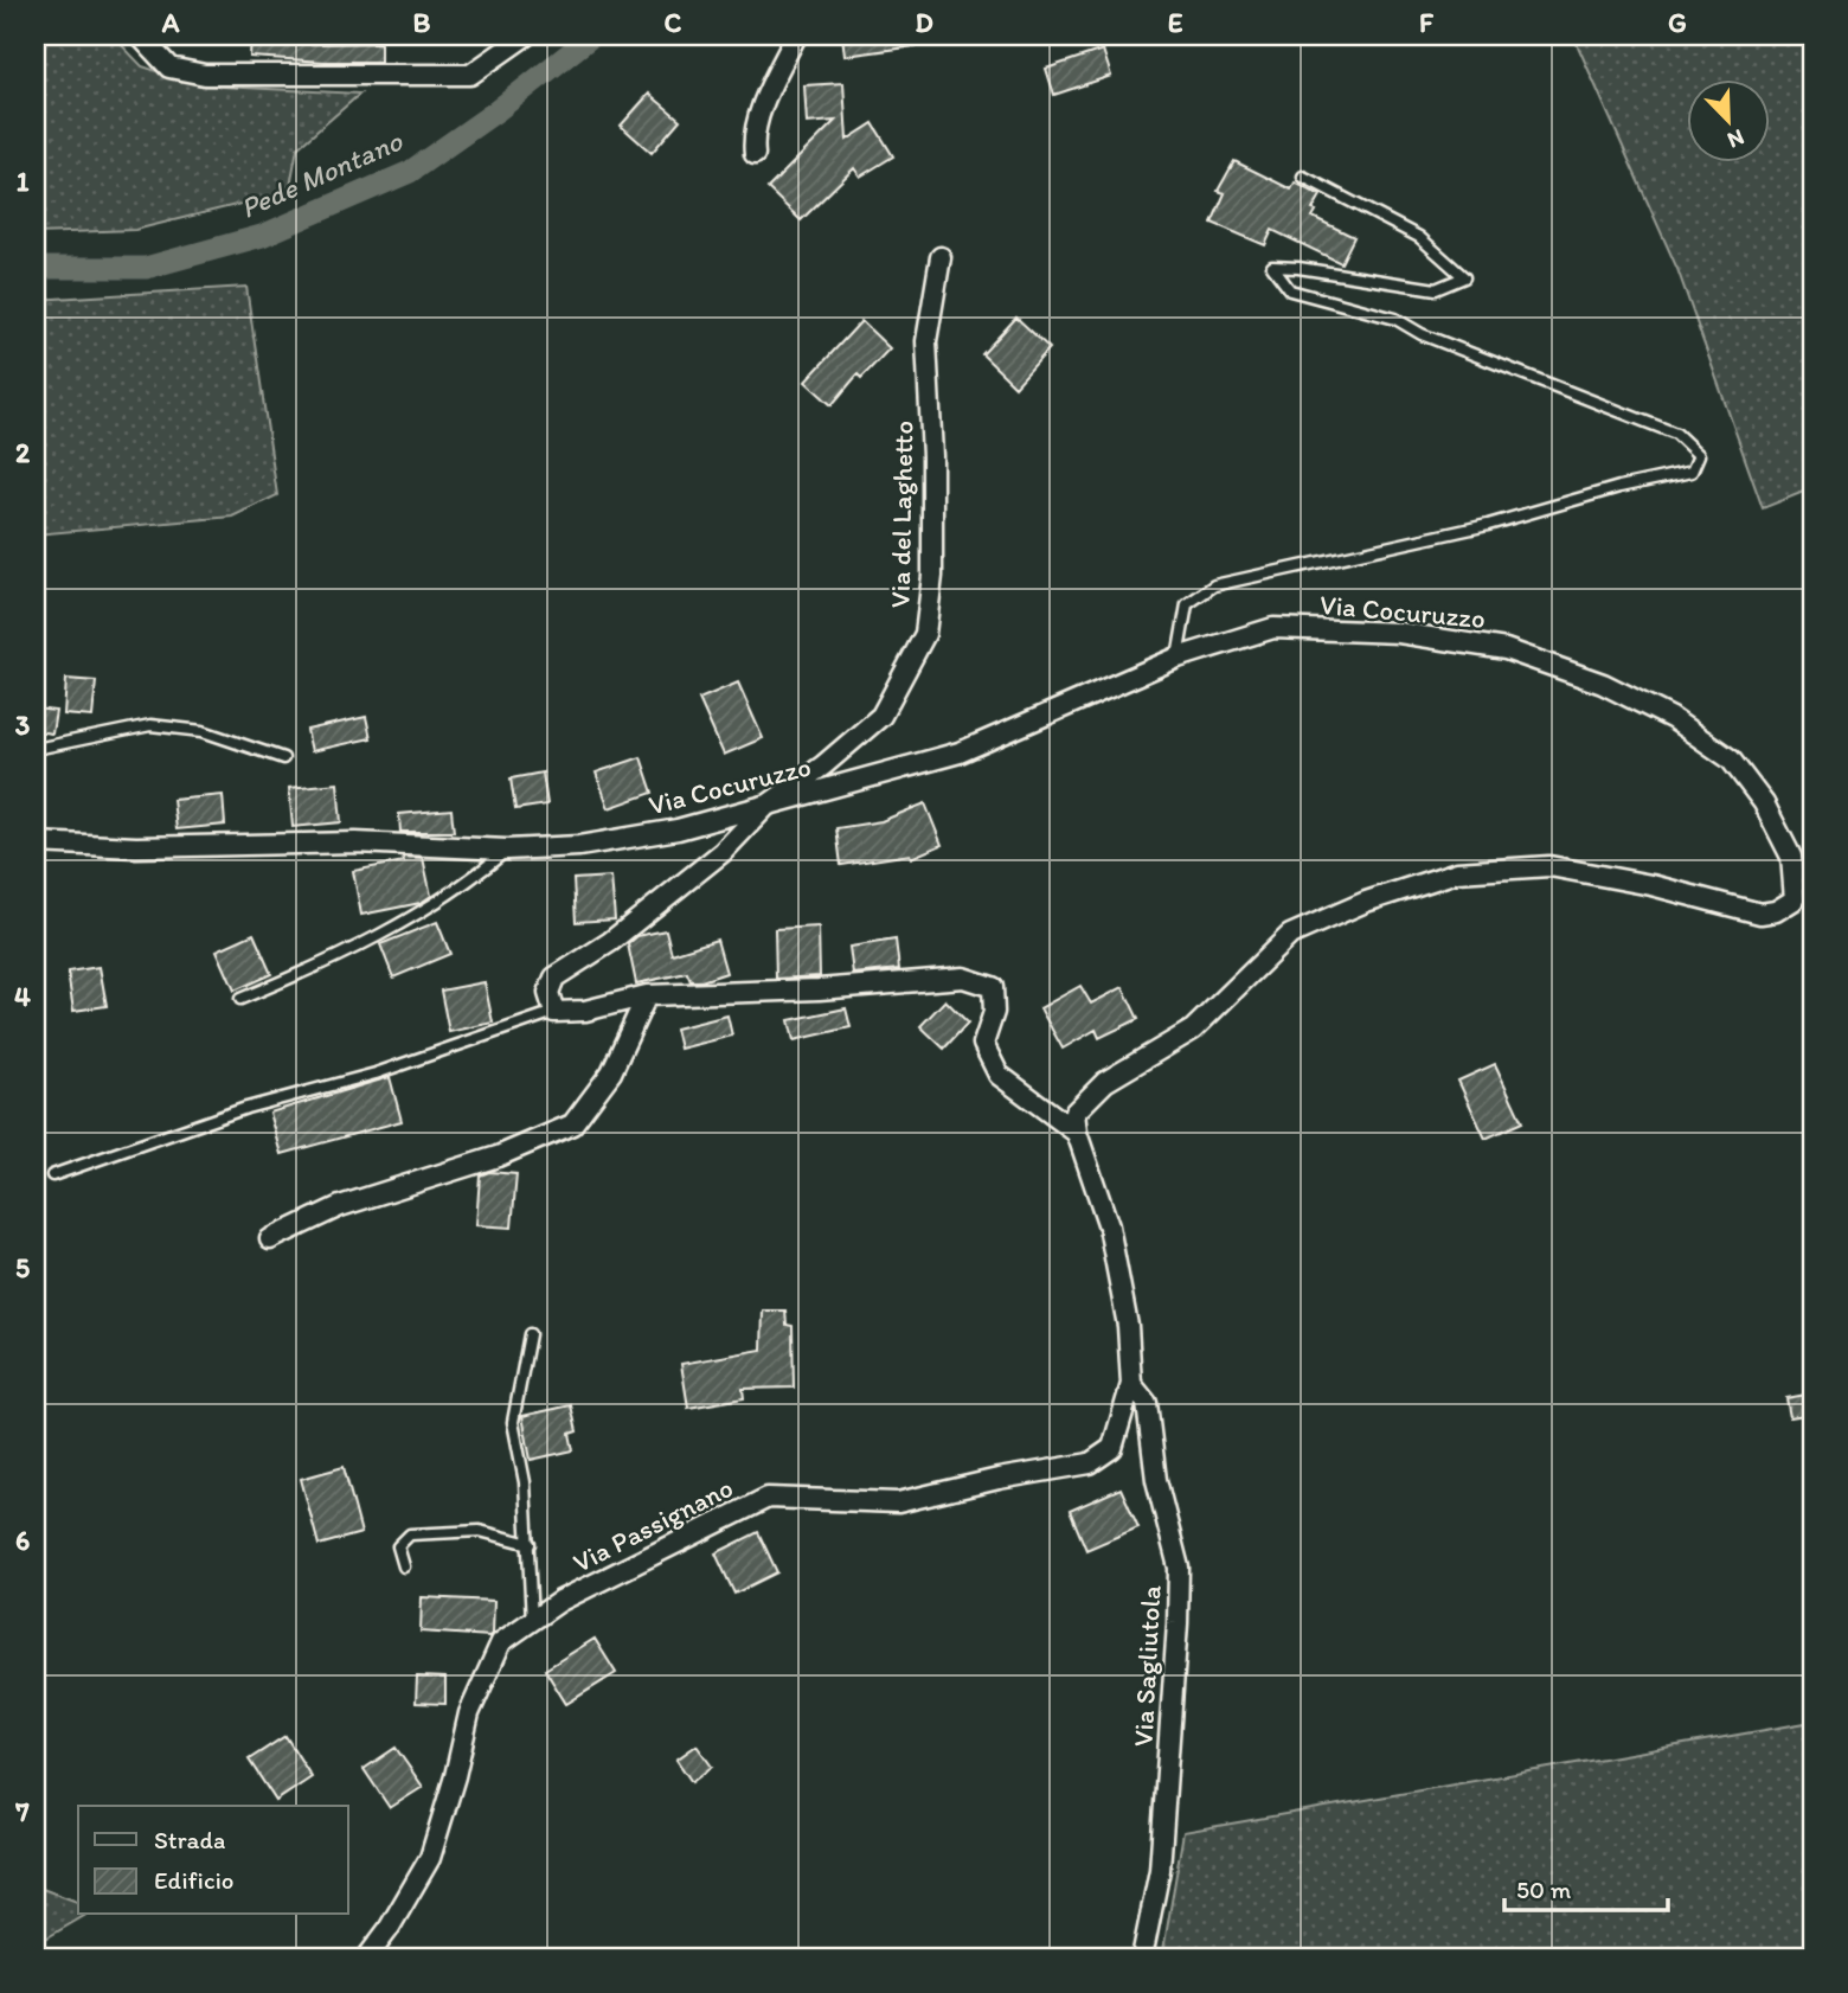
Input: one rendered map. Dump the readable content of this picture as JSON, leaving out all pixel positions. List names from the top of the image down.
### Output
{
  "streets": {
    "street": [
      "Via del Laghetto",
      "Via Cocuruzzo",
      "Via Passignano",
      "Via Sagliutola"
    ]
  },
  "crossings": [
    ["Via del Laghetto", "Via Cocuruzzo"],
    ["Via Passignano", "Via Sagliutola"]
  ],
  "water": ["Pede Montano"],
  "legend": ["Strada", "Edificio"],
  "scale_bar": "50 m",
  "north": "bottom right",
  "grid": {
    "columns": [
      "A",
      "B",
      "C",
      "D",
      "E",
      "F",
      "G"
    ],
    "rows": [
      "1",
      "2",
      "3",
      "4",
      "5",
      "6",
      "7"
    ]
  }
}
